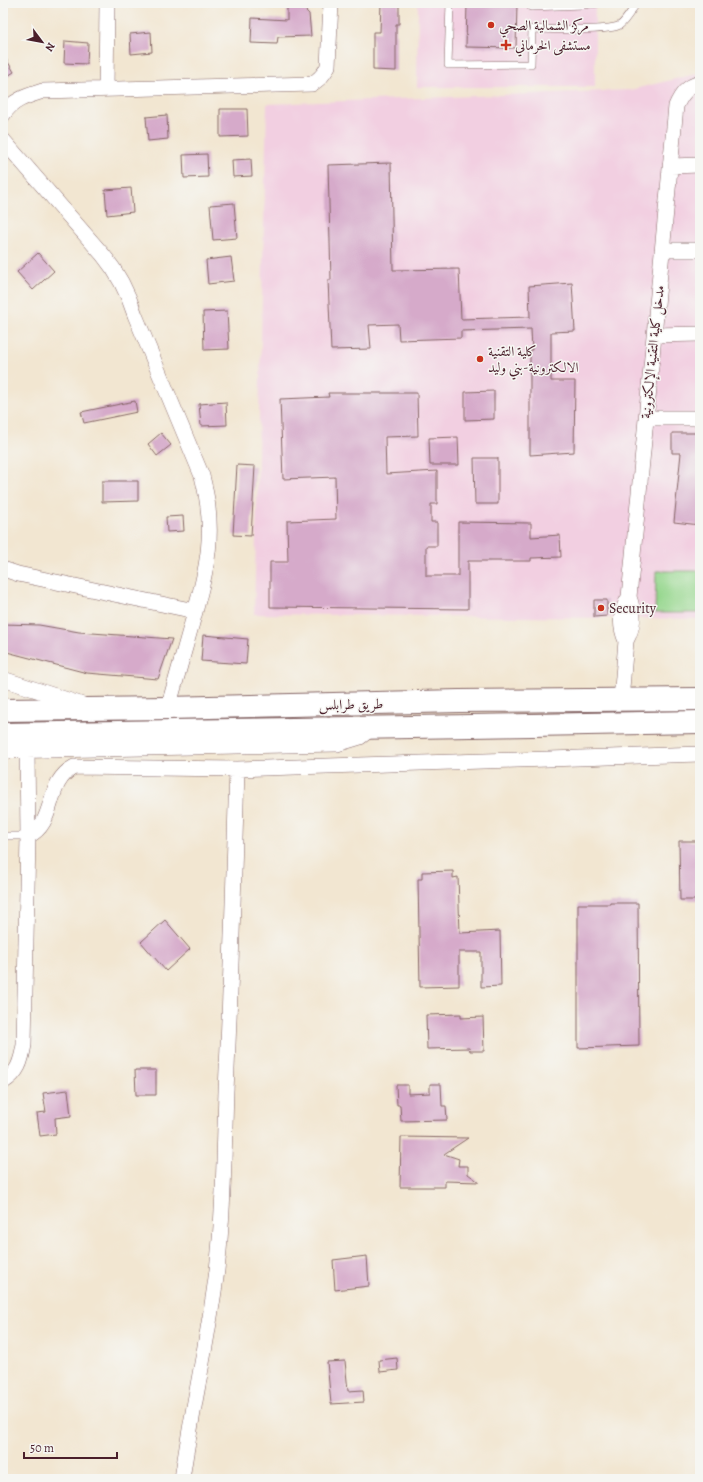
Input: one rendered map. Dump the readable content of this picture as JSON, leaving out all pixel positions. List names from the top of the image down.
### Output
{
  "streets": {
    "highway": ["طريق طرابلس"],
    "street": ["مدخل كلية التقنية الإلكترونية"]
  },
  "crossings": [
    ["مدخل كلية التقنية الإلكترونية", "طريق طرابلس"]
  ],
  "places": {
    "other": ["مركز الشمالية الصحي", "كلية التقنية الالكترونية-بني وليد", "Security"],
    "health": ["مستشفى الخرماني"]
  },
  "scale_bar": "50 m",
  "north": "bottom right"
}
